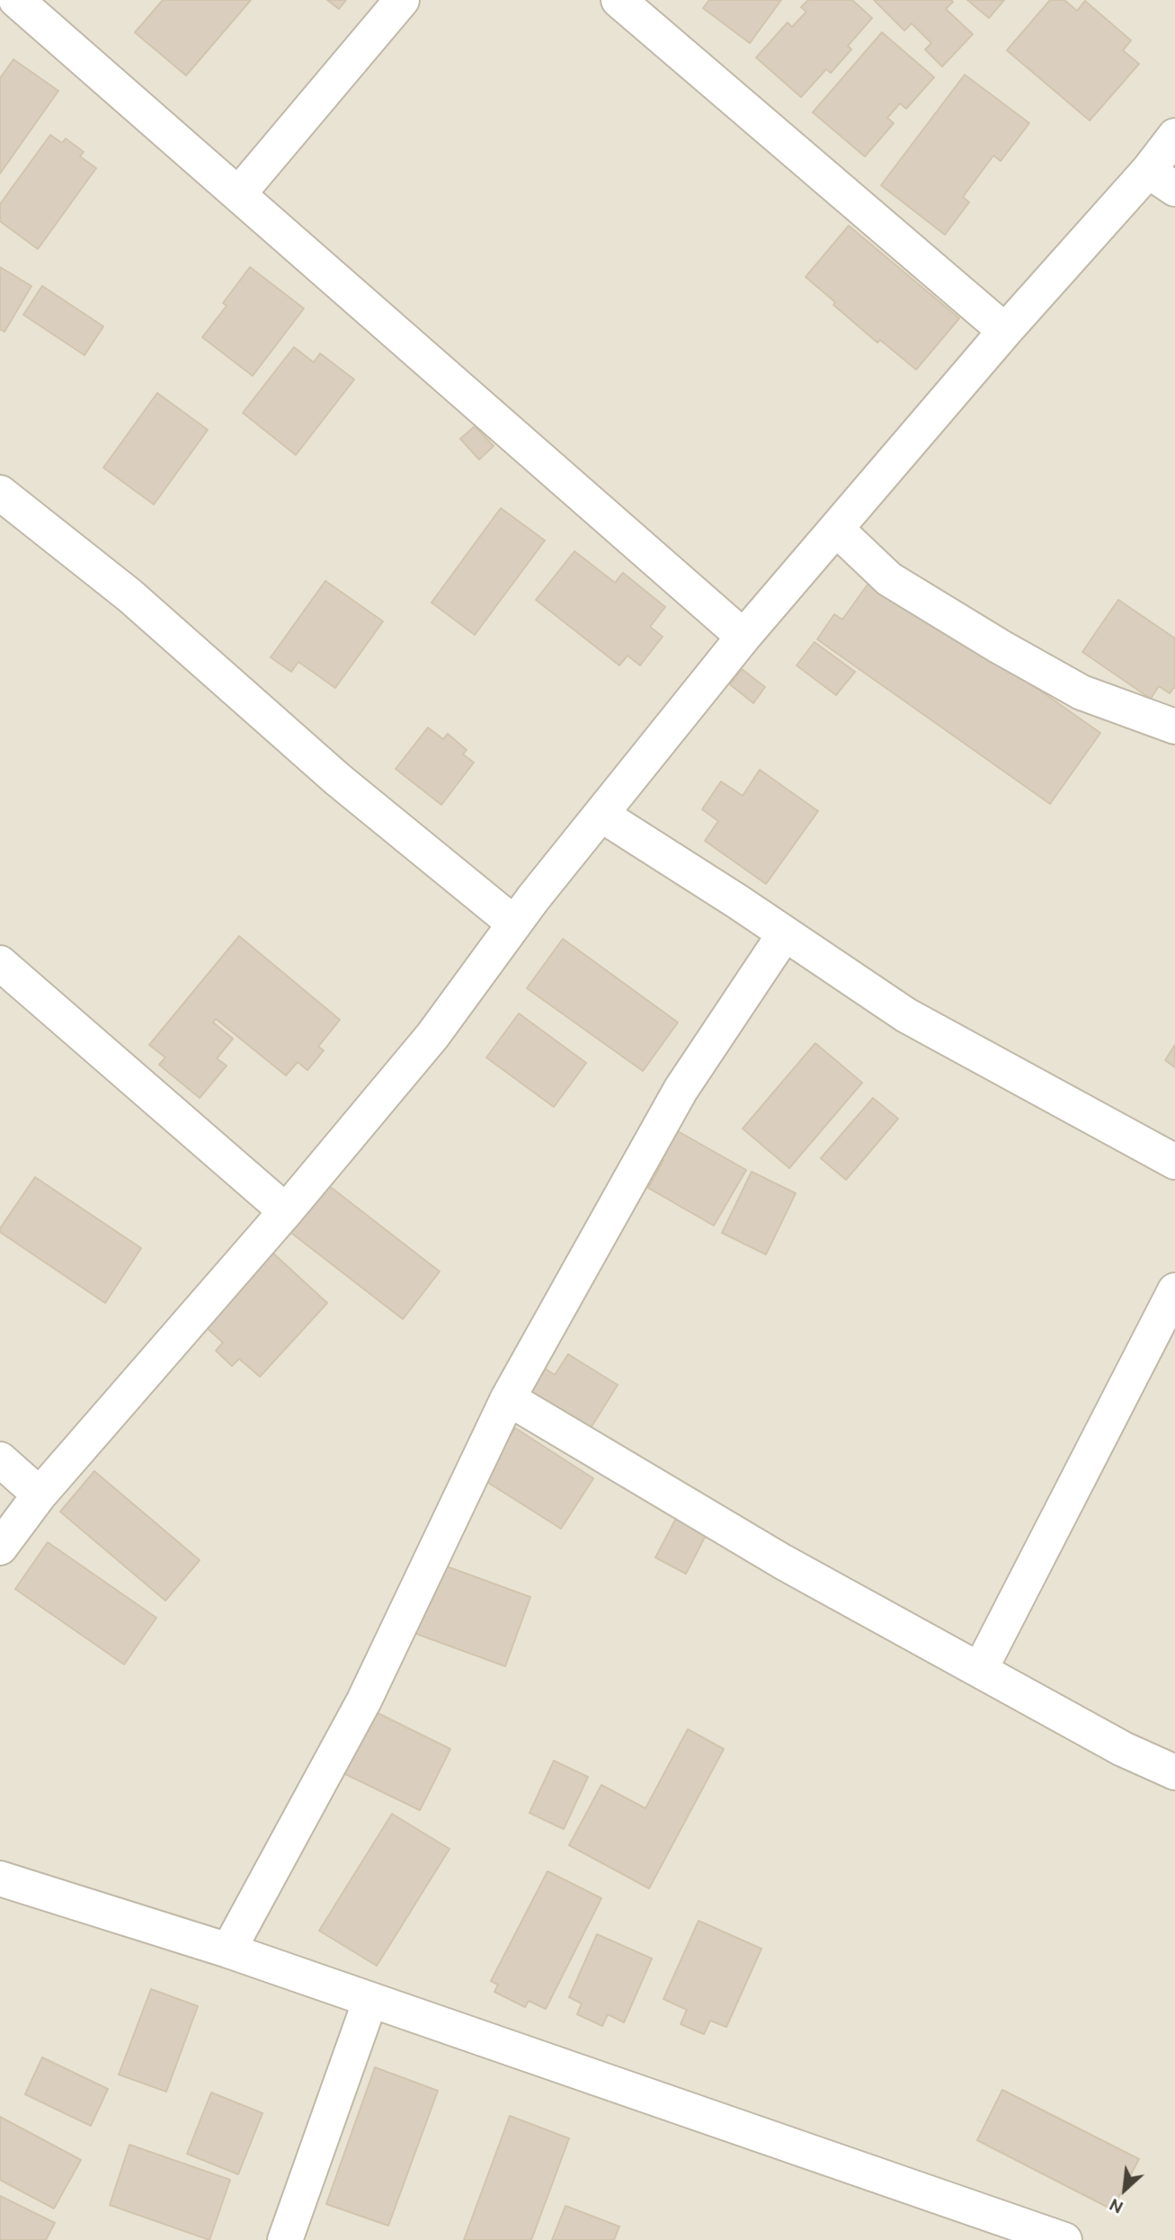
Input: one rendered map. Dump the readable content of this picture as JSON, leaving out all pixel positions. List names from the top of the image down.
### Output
{
  "north": "bottom left"
}
